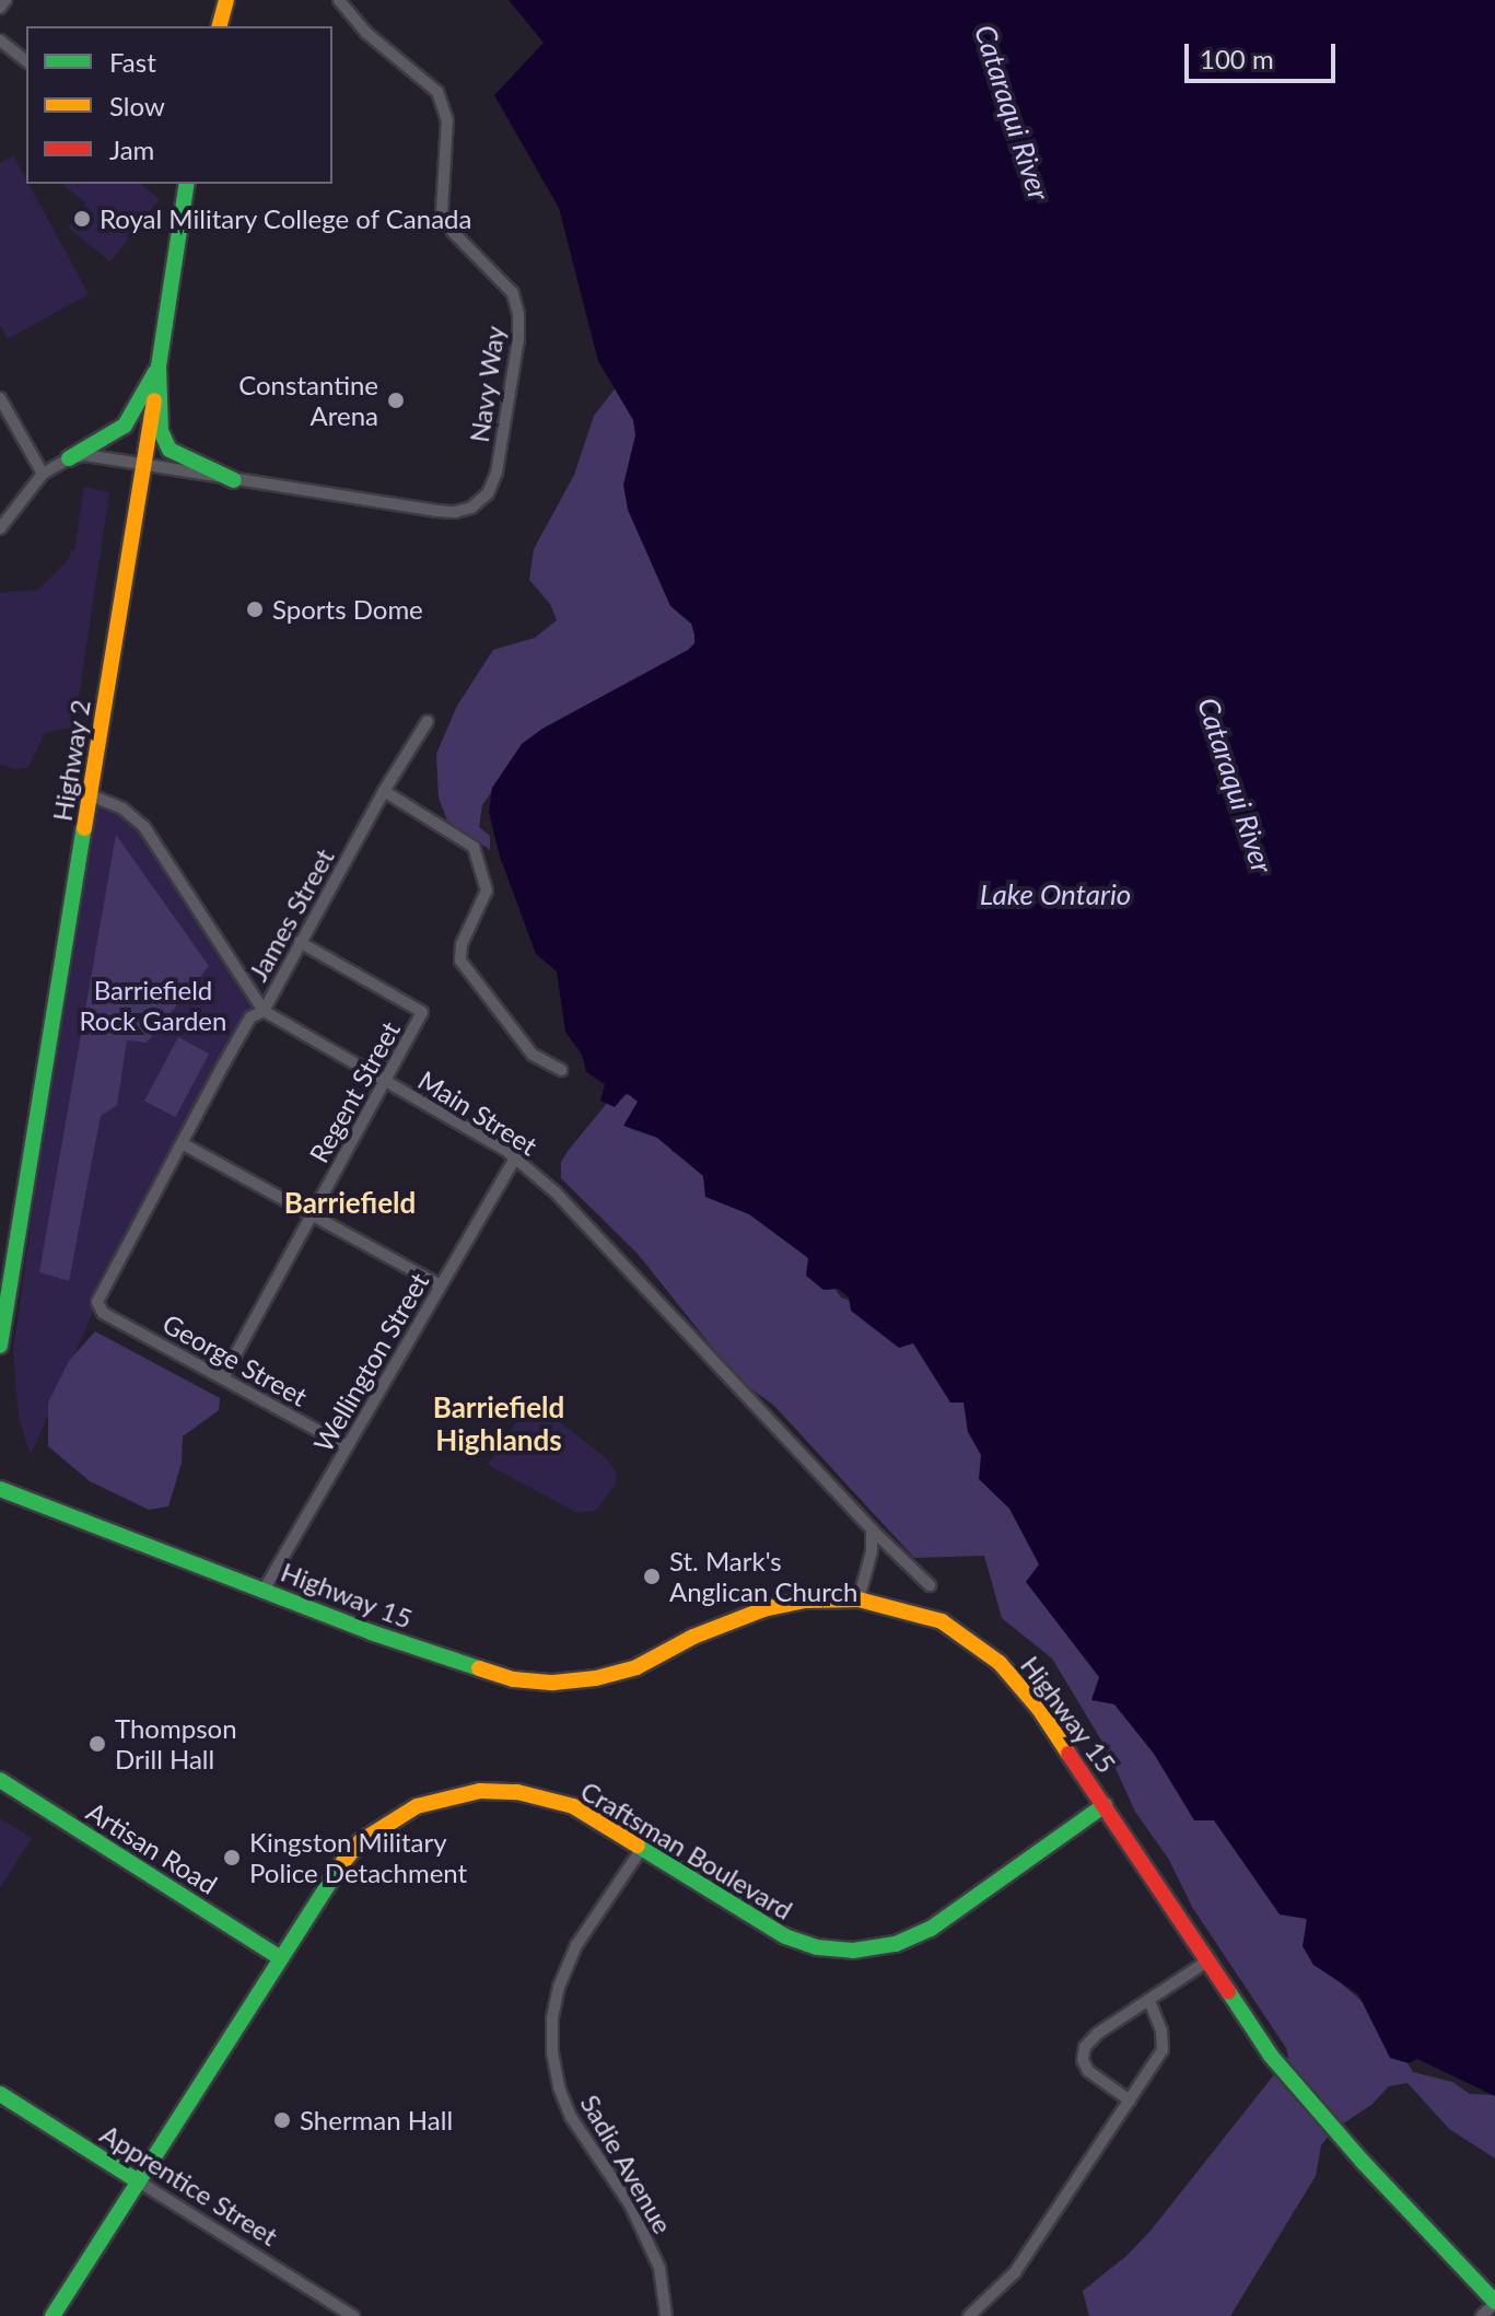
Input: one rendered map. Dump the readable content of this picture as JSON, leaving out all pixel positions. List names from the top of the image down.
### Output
{
  "streets": {
    "main road": [
      "Highway 2",
      "Highway 15",
      "Artisan Road",
      "Craftsman Boulevard",
      "Apprentice Street"
    ],
    "street": [
      "Navy Way",
      "James Street",
      "Regent Street",
      "Main Street",
      "George Street",
      "Wellington Street",
      "Sadie Avenue"
    ]
  },
  "crossings": [
    ["Navy Way", "Highway 2"],
    ["Highway 2", "Main Street"],
    ["James Street", "Regent Street"],
    ["James Street", "Main Street"],
    ["James Street", "George Street"],
    ["Regent Street", "Main Street"],
    ["Regent Street", "George Street"],
    ["Main Street", "Wellington Street"],
    ["George Street", "Wellington Street"],
    ["Wellington Street", "Highway 15"],
    ["Highway 15", "Craftsman Boulevard"],
    ["Artisan Road", "Craftsman Boulevard"],
    ["Craftsman Boulevard", "Sadie Avenue"],
    ["Craftsman Boulevard", "Apprentice Street"]
  ],
  "districts": ["Barriefield", "Barriefield Highlands"],
  "water": ["Cataraqui River", "Lake Ontario"],
  "parks": ["Barriefield Rock Garden"],
  "places": [
    "Royal Military College of Canada",
    "Constantine Arena",
    "Sports Dome",
    "St. Mark's Anglican Church",
    "Thompson Drill Hall",
    "Kingston Military Police Detachment",
    "Sherman Hall"
  ],
  "legend": ["Fast", "Slow", "Jam"],
  "scale_bar": "100 m"
}
